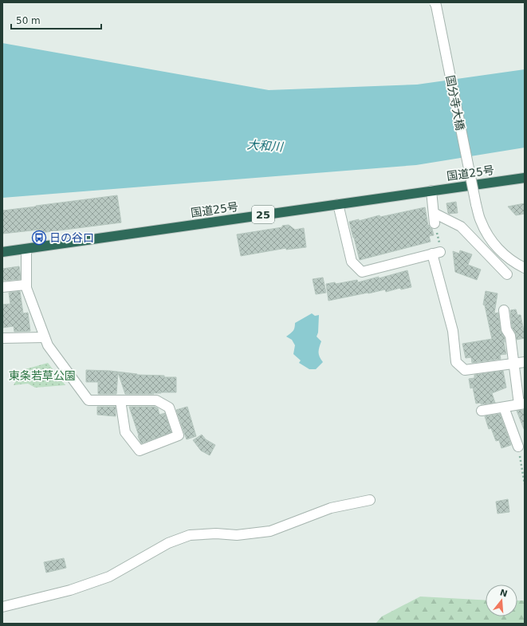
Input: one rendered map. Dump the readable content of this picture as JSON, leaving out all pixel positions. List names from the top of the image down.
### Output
{
  "streets": {
    "highway": ["国道25号", "25"],
    "street": ["国分寺大橋"]
  },
  "water": ["大和川"],
  "parks": ["東条若草公園"],
  "places": {
    "bus stop": ["日の谷口"]
  },
  "scale_bar": "50 m",
  "north": "top"
}
